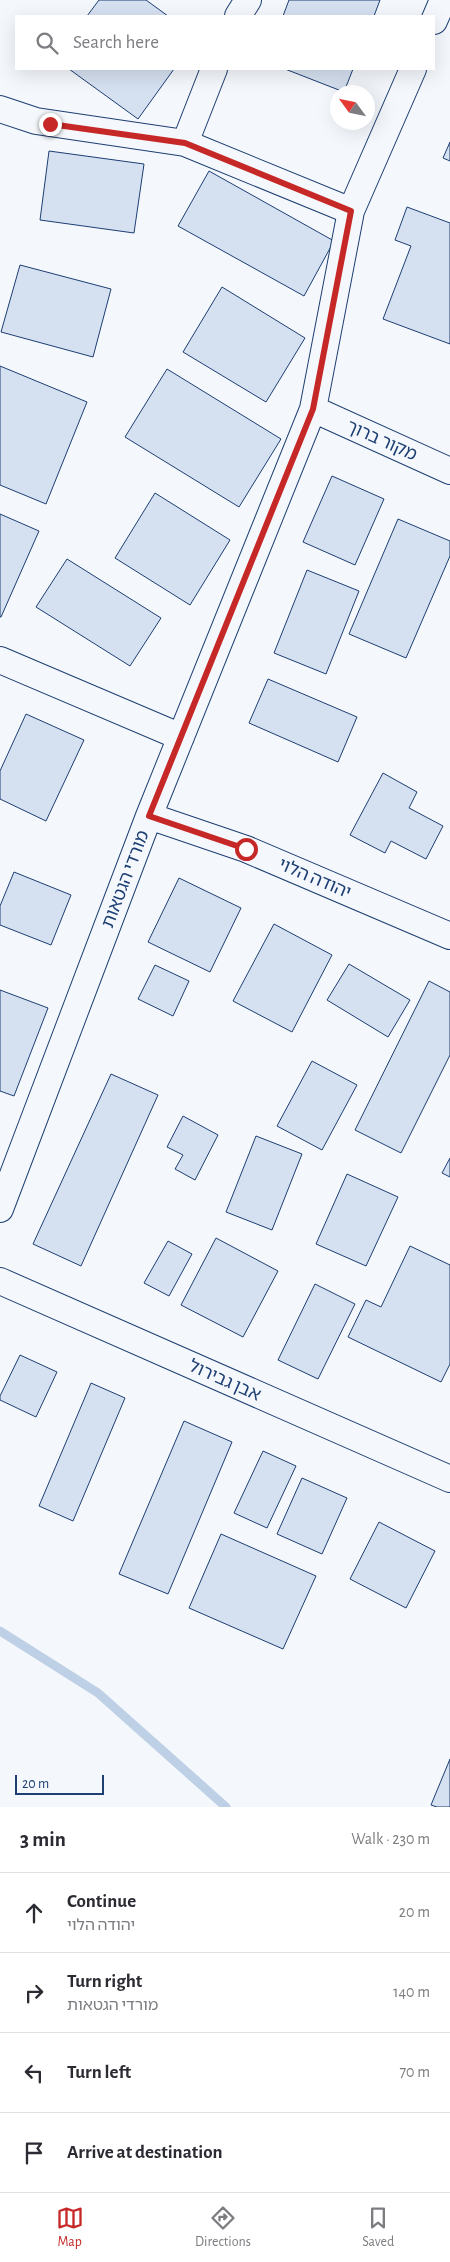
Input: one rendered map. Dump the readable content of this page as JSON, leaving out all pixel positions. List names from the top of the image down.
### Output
{
  "streets": {
    "street": [
      "מקור ברוך",
      "יהודה הלוי",
      "מורדי הגטאות",
      "אבן גבירול"
    ]
  },
  "crossings": [
    ["מקור ברוך", "מורדי הגטאות"],
    ["יהודה הלוי", "מורדי הגטאות"]
  ],
  "scale_bar": "20 m",
  "north": "top left",
  "page": {
    "search": "Search here",
    "scale": "20 m",
    "heading": ["3 min", "Walk · 230 m"],
    "list": [
      ["Continue", "יהודה הלוי", "20 m"],
      ["Turn right", "מורדי הגטאות", "140 m"],
      ["Turn left", "70 m"],
      "Arrive at destination"
    ],
    "nav": ["Map", "Directions", "Saved"]
  }
}
